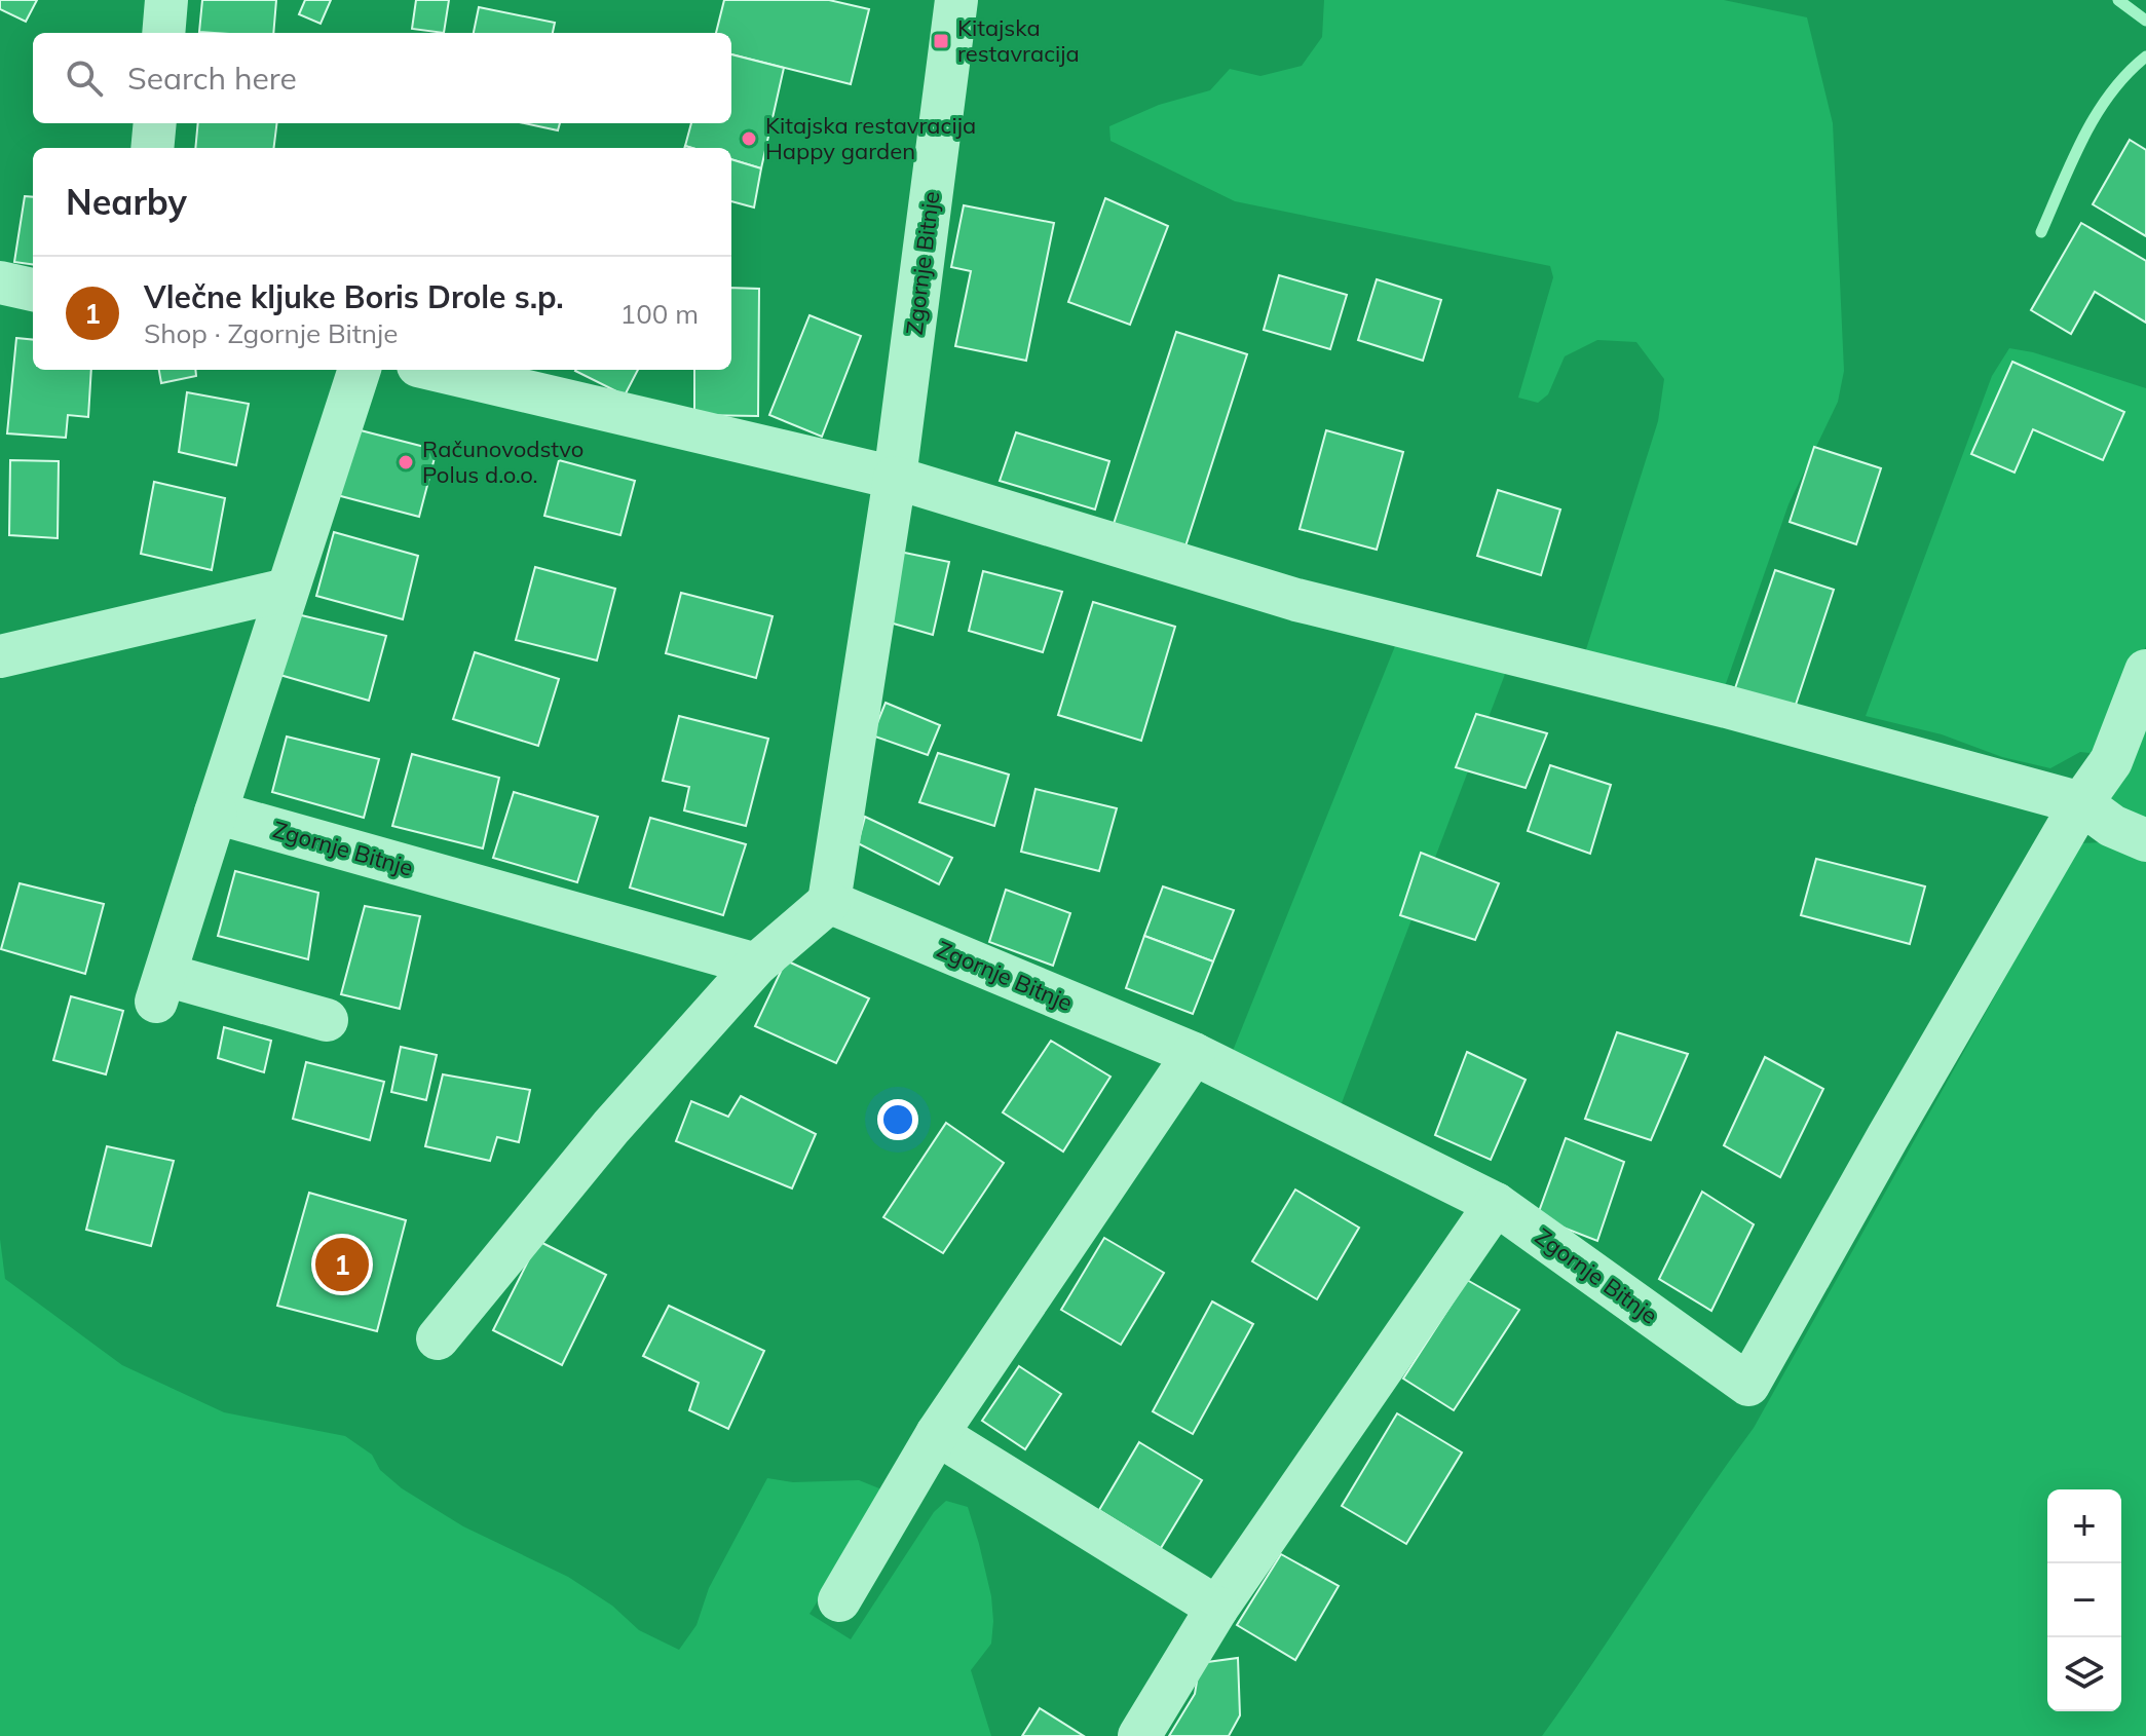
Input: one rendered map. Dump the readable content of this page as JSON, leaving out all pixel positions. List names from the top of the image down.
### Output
{
  "streets": {
    "street": ["Zgornje Bitnje"]
  },
  "places": {
    "transit": ["Kitajska restavracija"],
    "other": ["Kitajska restavracija Happy garden", "Računovodstvo Polus d.o.o."]
  },
  "page": {
    "search": "Search here",
    "heading": "Nearby",
    "list": [
      {
        "mark": "1",
        "name": "Vlečne kljuke Boris Drole s.p.",
        "note": "Shop · Zgornje Bitnje",
        "value": "100 m"
      }
    ],
    "pins": "1",
    "map_buttons": ["+", "−"]
  }
}
